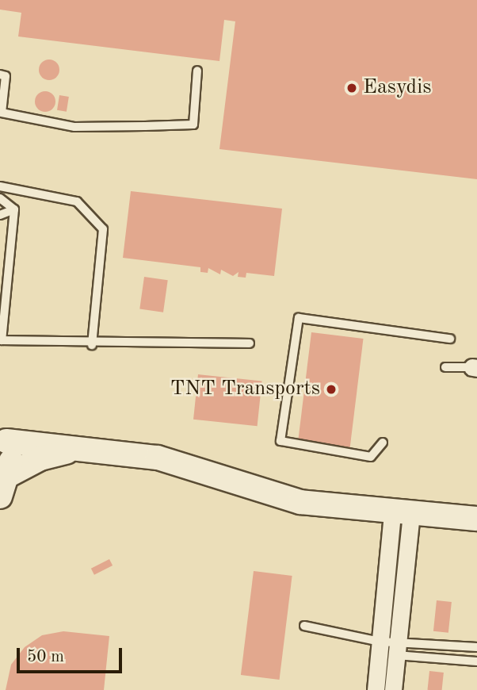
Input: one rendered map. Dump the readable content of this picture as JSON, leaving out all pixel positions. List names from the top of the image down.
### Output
{
  "places": ["Easydis", "TNT Transports"],
  "scale_bar": "50 m"
}
